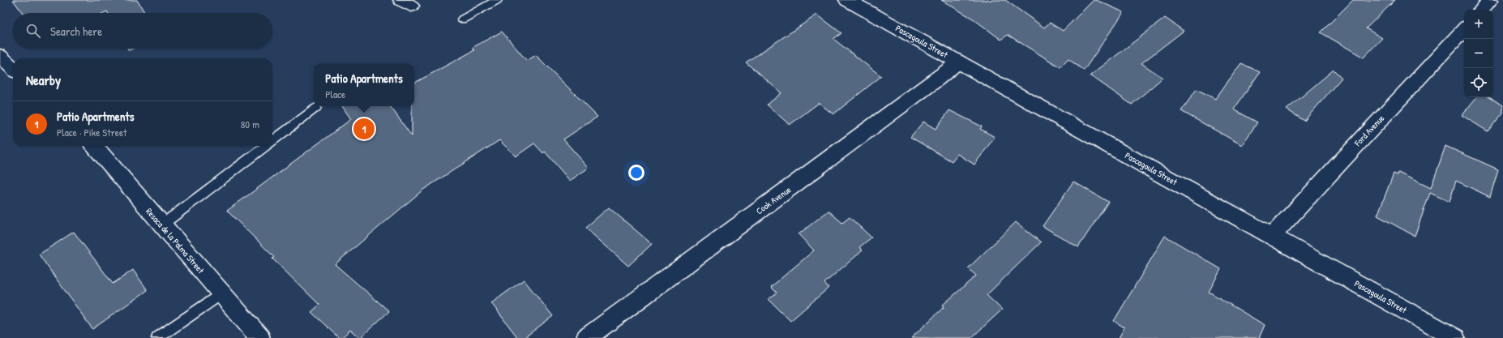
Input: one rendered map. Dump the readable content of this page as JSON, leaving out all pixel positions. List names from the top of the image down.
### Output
{
  "streets": {
    "street": [
      "Pascagoula Street",
      "Ford Avenue",
      "Cook Avenue",
      "Resaca de la Palma Street"
    ]
  },
  "crossings": [
    ["Pascagoula Street", "Ford Avenue"],
    ["Pascagoula Street", "Cook Avenue"]
  ],
  "page": {
    "map_buttons": ["+", "−"],
    "search": "Search here",
    "heading": "Nearby",
    "popup": ["Patio Apartments", "Place"],
    "list": [
      {
        "mark": "1",
        "name": "Patio Apartments",
        "note": "Place · Pike Street",
        "value": "80 m"
      }
    ],
    "pins": "1"
  }
}
